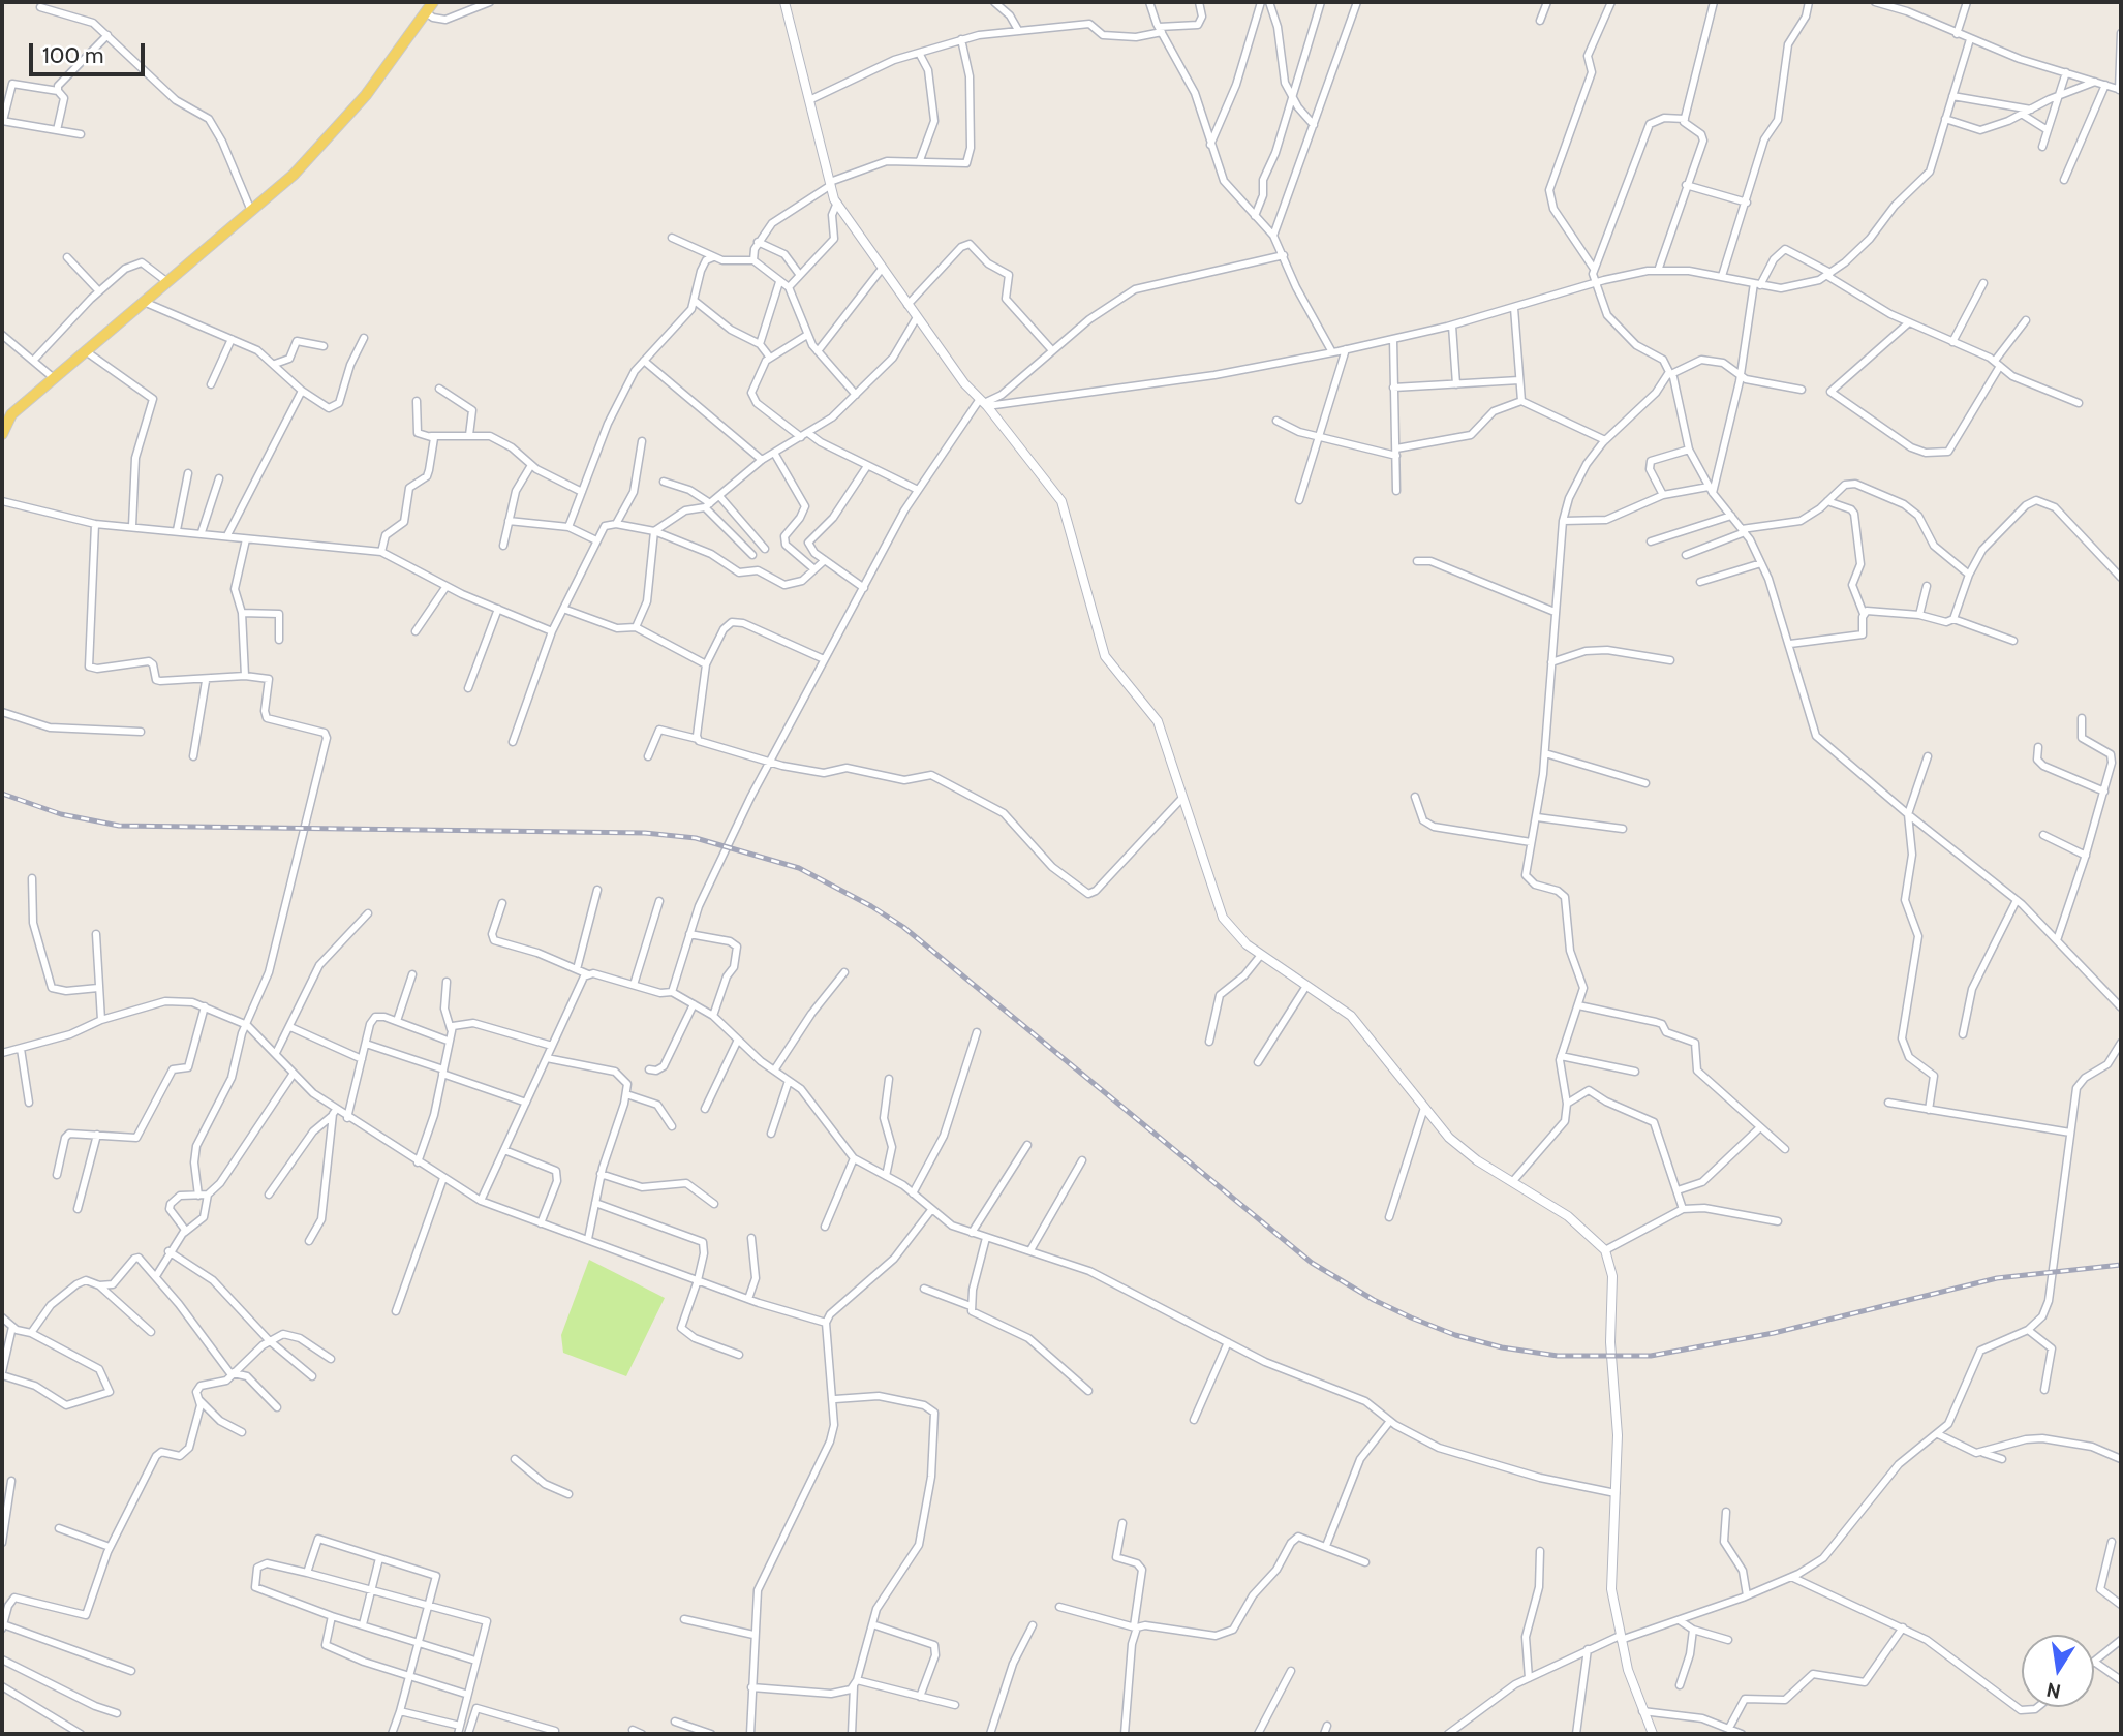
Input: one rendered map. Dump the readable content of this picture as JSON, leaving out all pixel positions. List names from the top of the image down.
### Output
{
  "scale_bar": "100 m",
  "north": "bottom"
}
